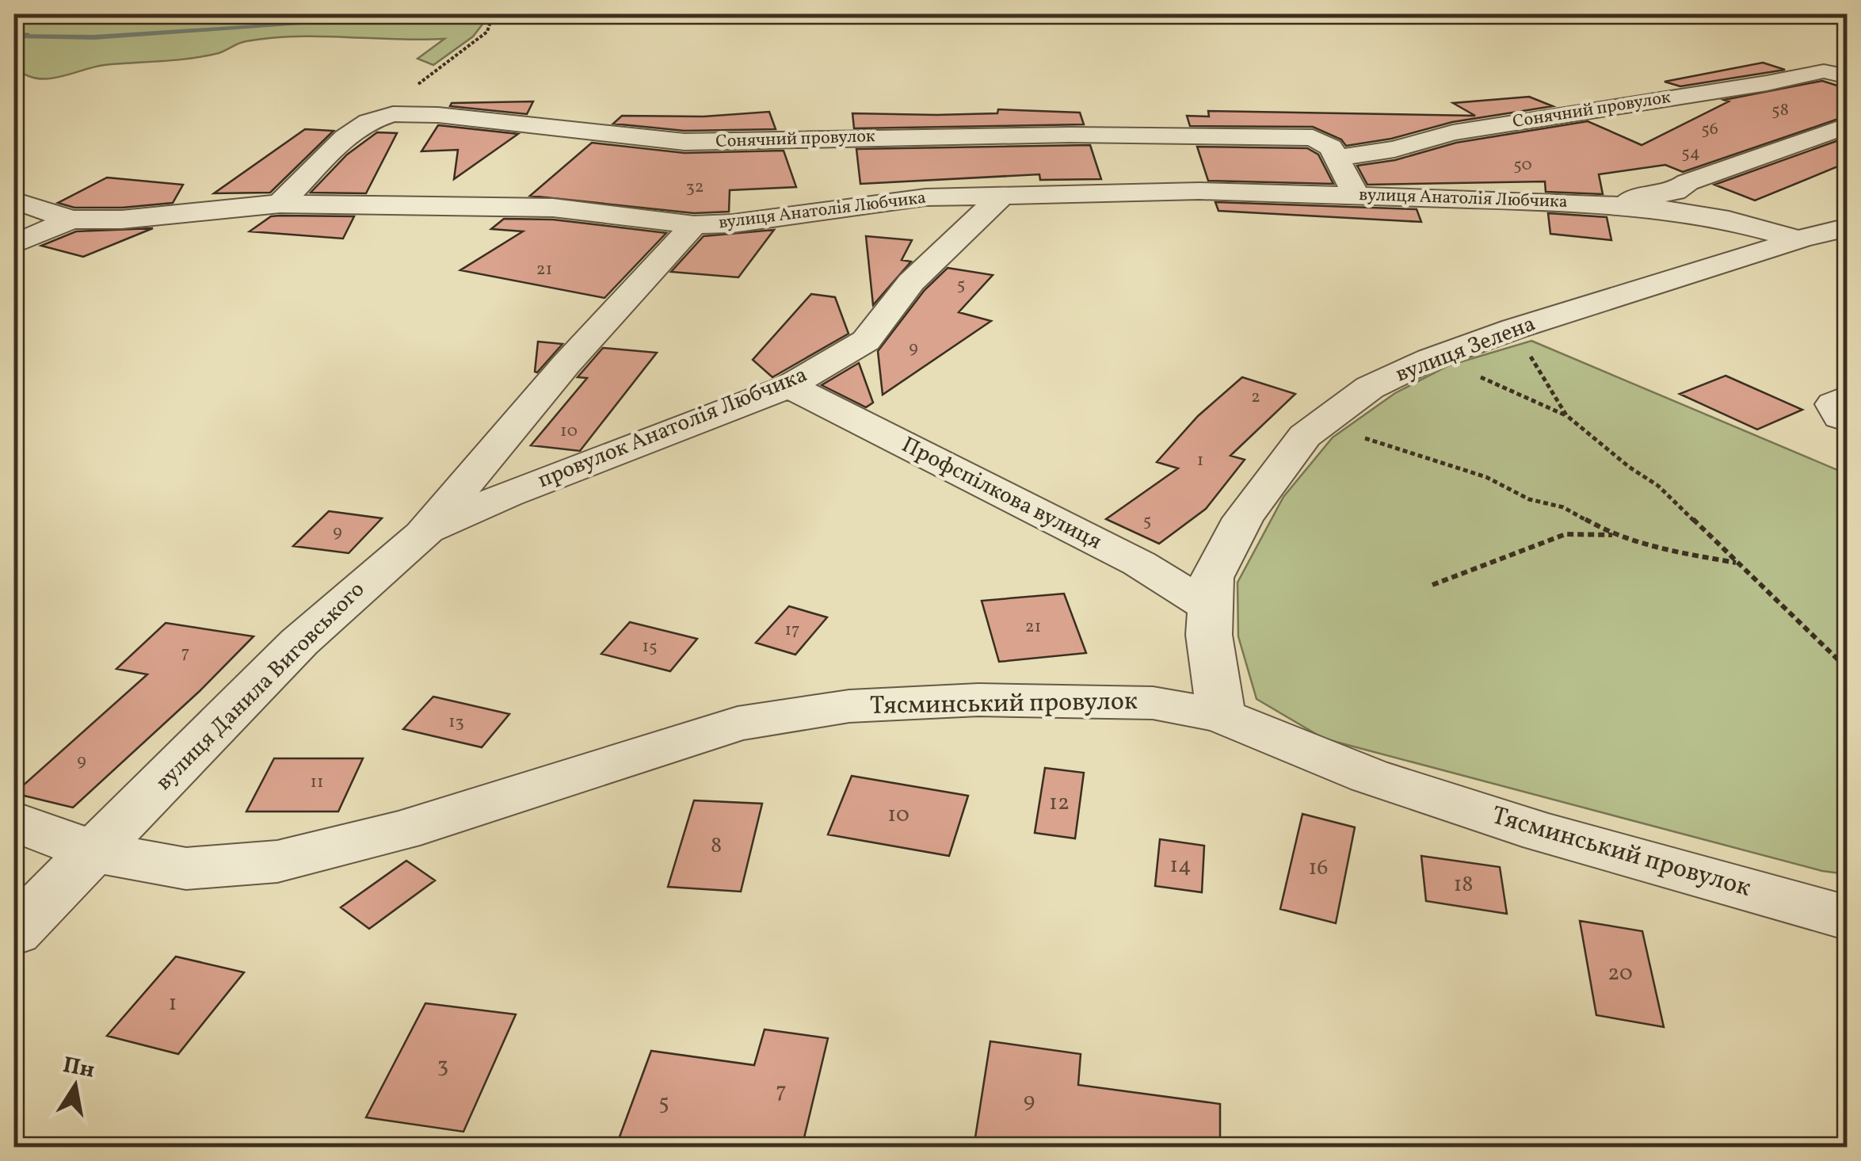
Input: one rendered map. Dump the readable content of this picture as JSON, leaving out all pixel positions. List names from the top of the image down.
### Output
{
  "streets": {
    "street": [
      "Сонячний провулок",
      "вулиця Анатолія Любчика",
      "вулиця Зелена",
      "провулок Анатолія Любчика",
      "Профспілкова вулиця",
      "вулиця Данила Виговського",
      "Тясминський провулок"
    ]
  },
  "crossings": [
    ["Сонячний провулок", "вулиця Анатолія Любчика"],
    ["вулиця Анатолія Любчика", "вулиця Зелена"],
    ["вулиця Анатолія Любчика", "провулок Анатолія Любчика"],
    ["вулиця Анатолія Любчика", "вулиця Данила Виговського"],
    ["вулиця Зелена", "Профспілкова вулиця"],
    ["вулиця Зелена", "Тясминський провулок"],
    ["провулок Анатолія Любчика", "Профспілкова вулиця"],
    ["провулок Анатолія Любчика", "вулиця Данила Виговського"],
    ["вулиця Данила Виговського", "Тясминський провулок"]
  ],
  "house_numbers": [
    "58",
    "56",
    "54",
    "50",
    "32",
    "21",
    "5",
    "9",
    "2",
    "10",
    "1",
    "5",
    "9",
    "21",
    "17",
    "15",
    "7",
    "13",
    "9",
    "11",
    "12",
    "10",
    "8",
    "14",
    "16",
    "18",
    "20",
    "1",
    "3",
    "7",
    "9",
    "5"
  ],
  "north": "top"
}
